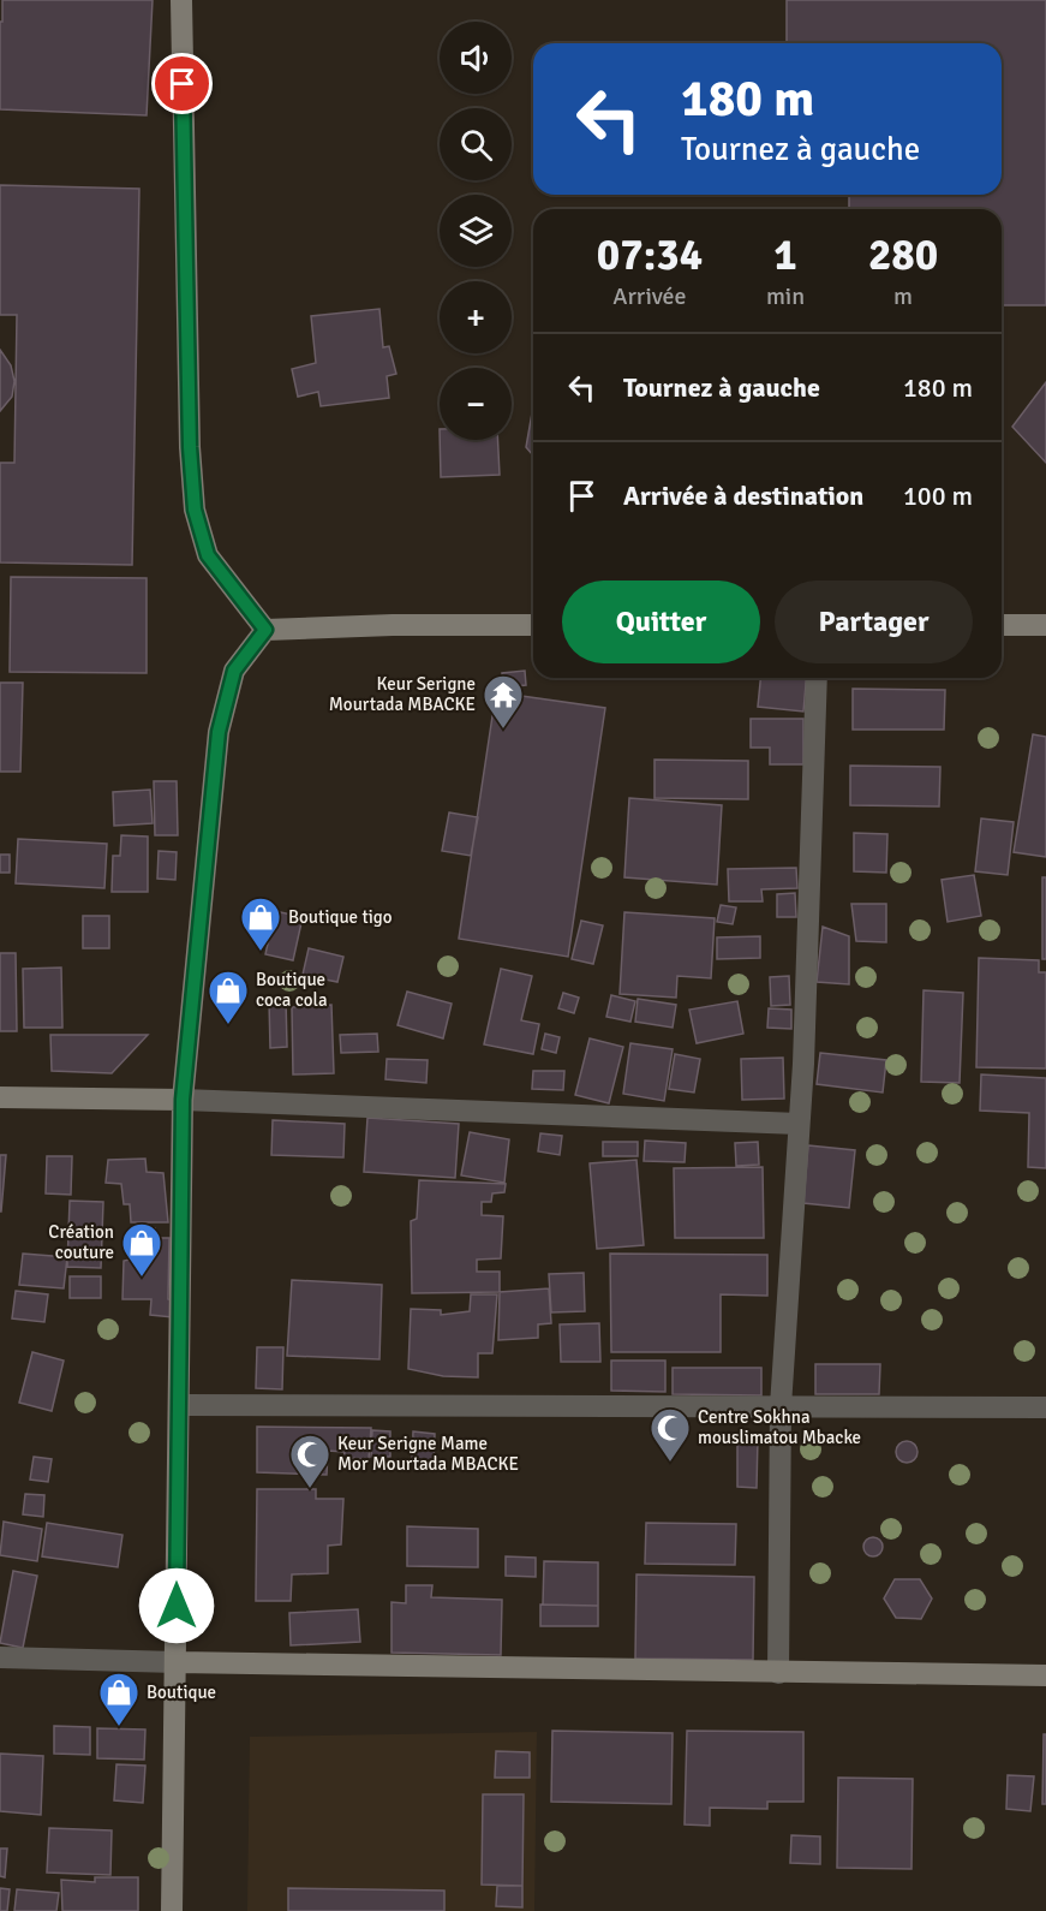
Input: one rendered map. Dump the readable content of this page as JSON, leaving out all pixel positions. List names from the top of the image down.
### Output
{
  "places": {
    "temple": ["Keur Serigne Mourtada MBACKE"],
    "shop": [
      "Boutique tigo",
      "Boutique coca cola",
      "Création couture",
      "Boutique"
    ],
    "mosque": ["Centre Sokhna mouslimatou Mbacke", "Keur Serigne Mame Mor Mourtada MBACKE"]
  },
  "page": {
    "map_buttons": ["+", "−"],
    "turn": ["180 m", "Tournez à gauche"],
    "eta": [
      "07:34",
      "Arrivée",
      "1",
      "min",
      "280",
      "m"
    ],
    "list": [
      {
        "name": "Tournez à gauche",
        "value": "180 m"
      },
      {
        "name": "Arrivée à destination",
        "value": "100 m"
      }
    ],
    "buttons": ["Quitter", "Partager"]
  }
}
